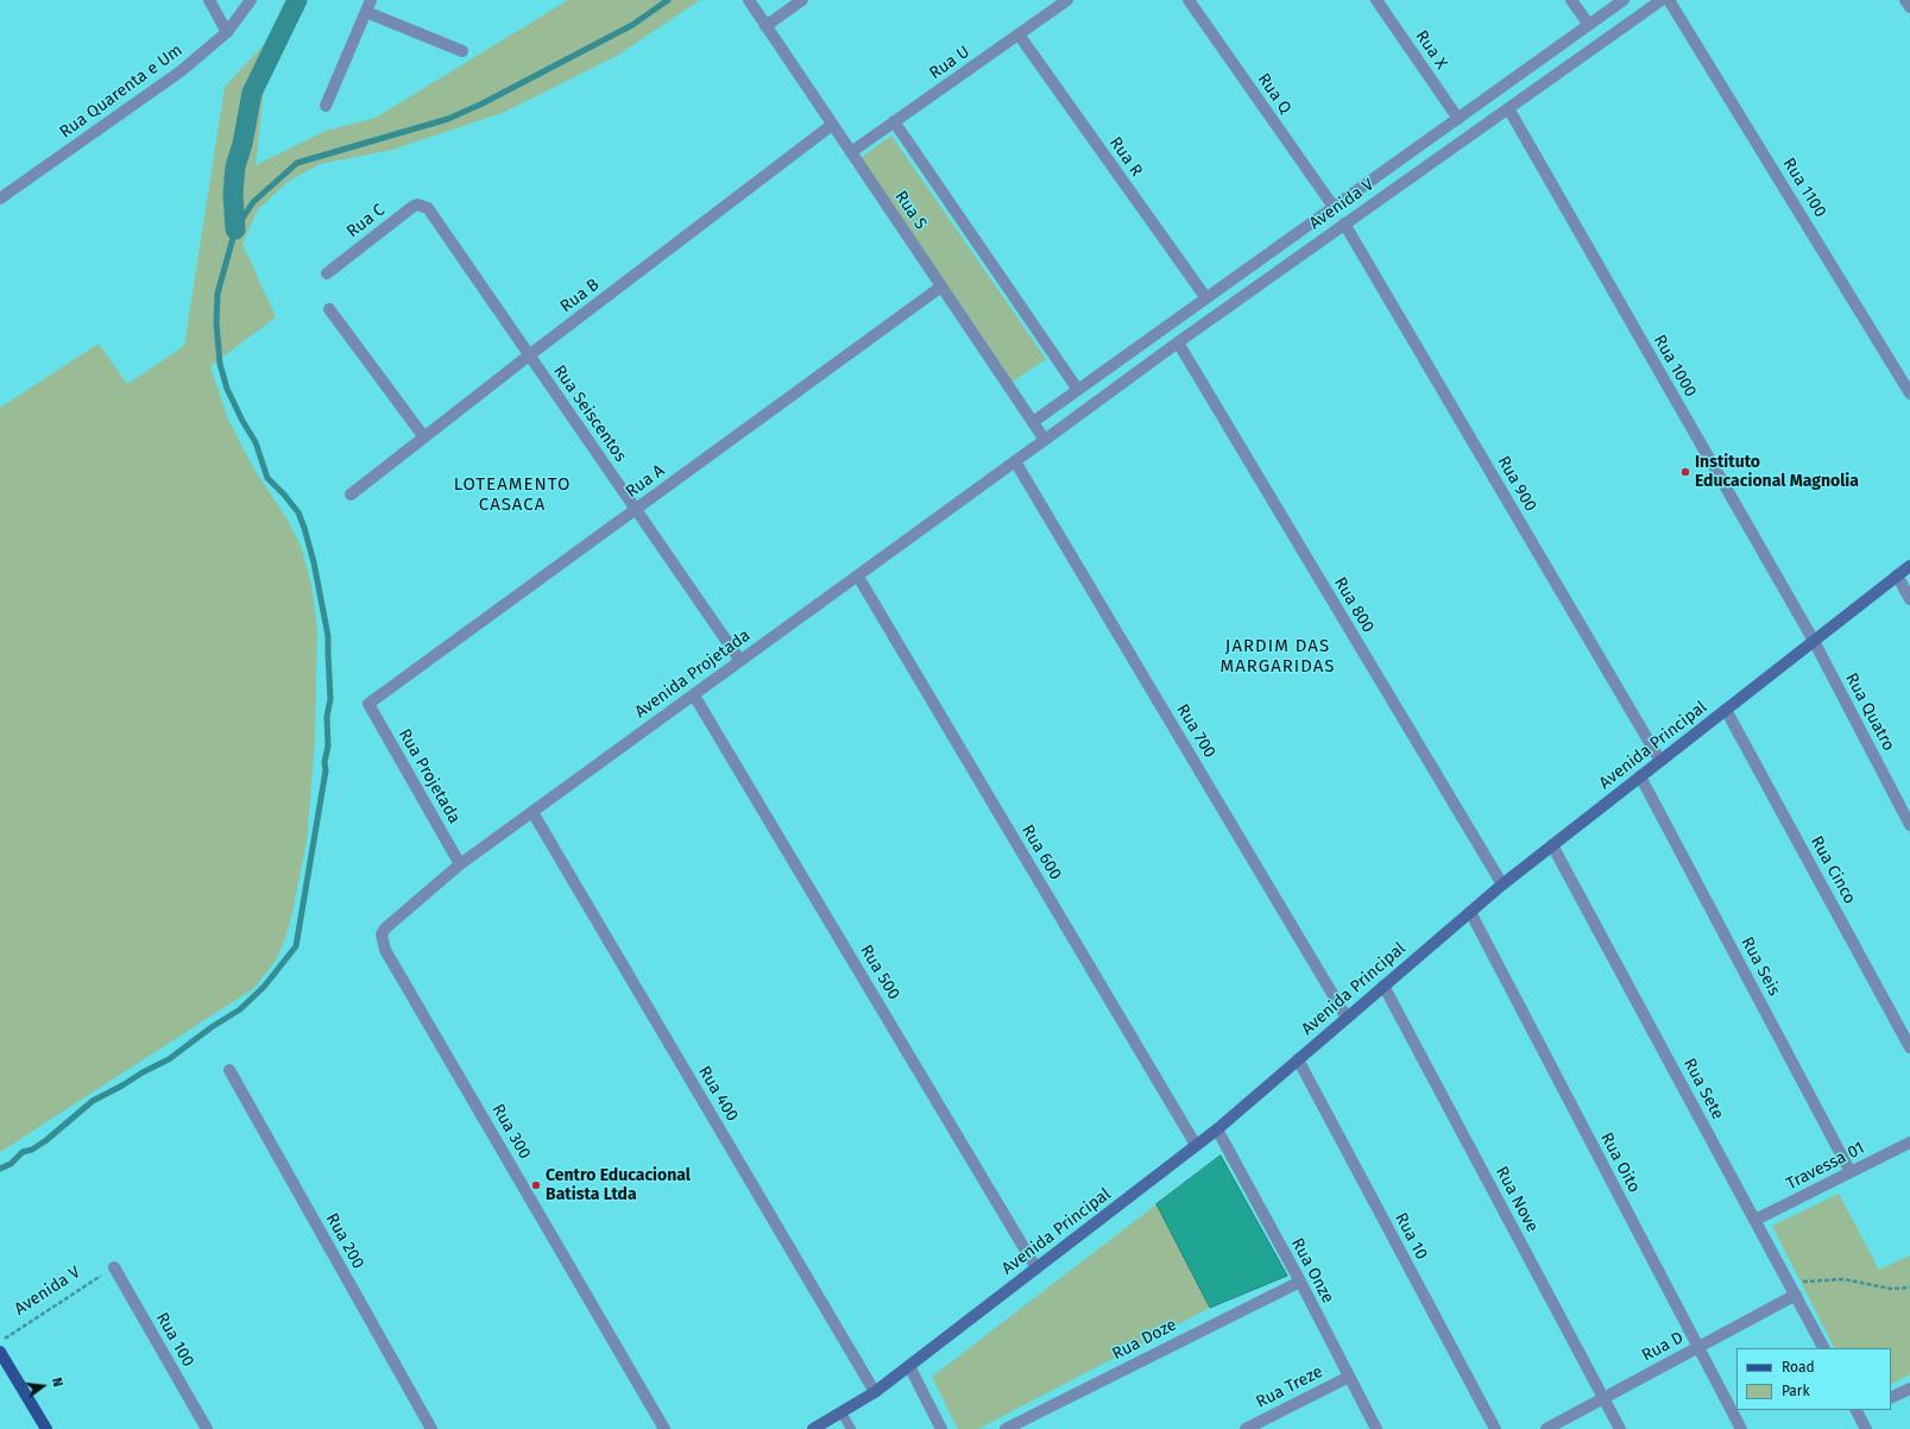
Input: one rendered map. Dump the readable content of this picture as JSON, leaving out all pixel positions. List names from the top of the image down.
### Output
{
  "streets": {
    "main road": ["Avenida Principal"],
    "street": [
      "Rua X",
      "Rua U",
      "Rua Quarenta e Um",
      "Rua Q",
      "Rua R",
      "Rua 1100",
      "Avenida V",
      "Rua S",
      "Rua C",
      "Rua B",
      "Rua 1000",
      "Rua Seiscentos",
      "Rua A",
      "Rua 900",
      "Rua 800",
      "Avenida Projetada",
      "Rua Quatro",
      "Rua 700",
      "Rua Projetada",
      "Rua 600",
      "Rua Cinco",
      "Rua Seis",
      "Rua 500",
      "Rua Sete",
      "Rua 400",
      "Rua 300",
      "Rua Oito",
      "Travessa 01",
      "Rua Nove",
      "Rua 10",
      "Rua 200",
      "Rua Onze",
      "Rua 100",
      "Rua Doze",
      "Rua D",
      "Rua Treze"
    ]
  },
  "crossings": [
    ["Rua X", "Avenida V"],
    ["Rua U", "Rua R"],
    ["Rua U", "Rua S"],
    ["Rua Q", "Avenida V"],
    ["Rua R", "Avenida V"],
    ["Avenida V", "Rua S"],
    ["Avenida V", "Rua 1000"],
    ["Avenida V", "Rua 900"],
    ["Avenida V", "Rua 800"],
    ["Avenida V", "Avenida Projetada"],
    ["Avenida V", "Rua 100"],
    ["Rua S", "Rua B"],
    ["Rua S", "Rua A"],
    ["Rua S", "Avenida Projetada"],
    ["Rua C", "Rua Seiscentos"],
    ["Rua B", "Rua Seiscentos"],
    ["Rua 1000", "Rua Quatro"],
    ["Rua 1000", "Avenida Principal"],
    ["Rua Seiscentos", "Rua A"],
    ["Rua Seiscentos", "Avenida Projetada"],
    ["Rua A", "Rua Projetada"],
    ["Rua 900", "Avenida Principal"],
    ["Rua 800", "Avenida Principal"],
    ["Avenida Projetada", "Rua 700"],
    ["Avenida Projetada", "Rua Projetada"],
    ["Avenida Projetada", "Rua 600"],
    ["Avenida Projetada", "Rua 500"],
    ["Avenida Projetada", "Rua 400"],
    ["Avenida Projetada", "Rua 300"],
    ["Rua Quatro", "Avenida Principal"],
    ["Rua 700", "Avenida Principal"],
    ["Avenida Principal", "Rua 600"],
    ["Avenida Principal", "Rua Cinco"],
    ["Avenida Principal", "Rua Seis"],
    ["Avenida Principal", "Rua 500"],
    ["Avenida Principal", "Rua Sete"],
    ["Avenida Principal", "Rua 400"],
    ["Avenida Principal", "Rua Oito"],
    ["Avenida Principal", "Rua Nove"],
    ["Avenida Principal", "Rua 10"],
    ["Avenida Principal", "Rua Onze"],
    ["Rua Seis", "Travessa 01"],
    ["Rua Sete", "Travessa 01"],
    ["Rua Sete", "Rua D"],
    ["Rua Oito", "Rua D"],
    ["Rua Nove", "Rua D"],
    ["Rua Onze", "Rua Doze"],
    ["Rua Onze", "Rua Treze"]
  ],
  "districts": ["LOTEAMENTO CASACA", "JARDIM DAS MARGARIDAS"],
  "places": ["Instituto Educacional Magnolia", "Centro Educacional Batista Ltda"],
  "legend": ["Road", "Park"],
  "north": "right"
}
